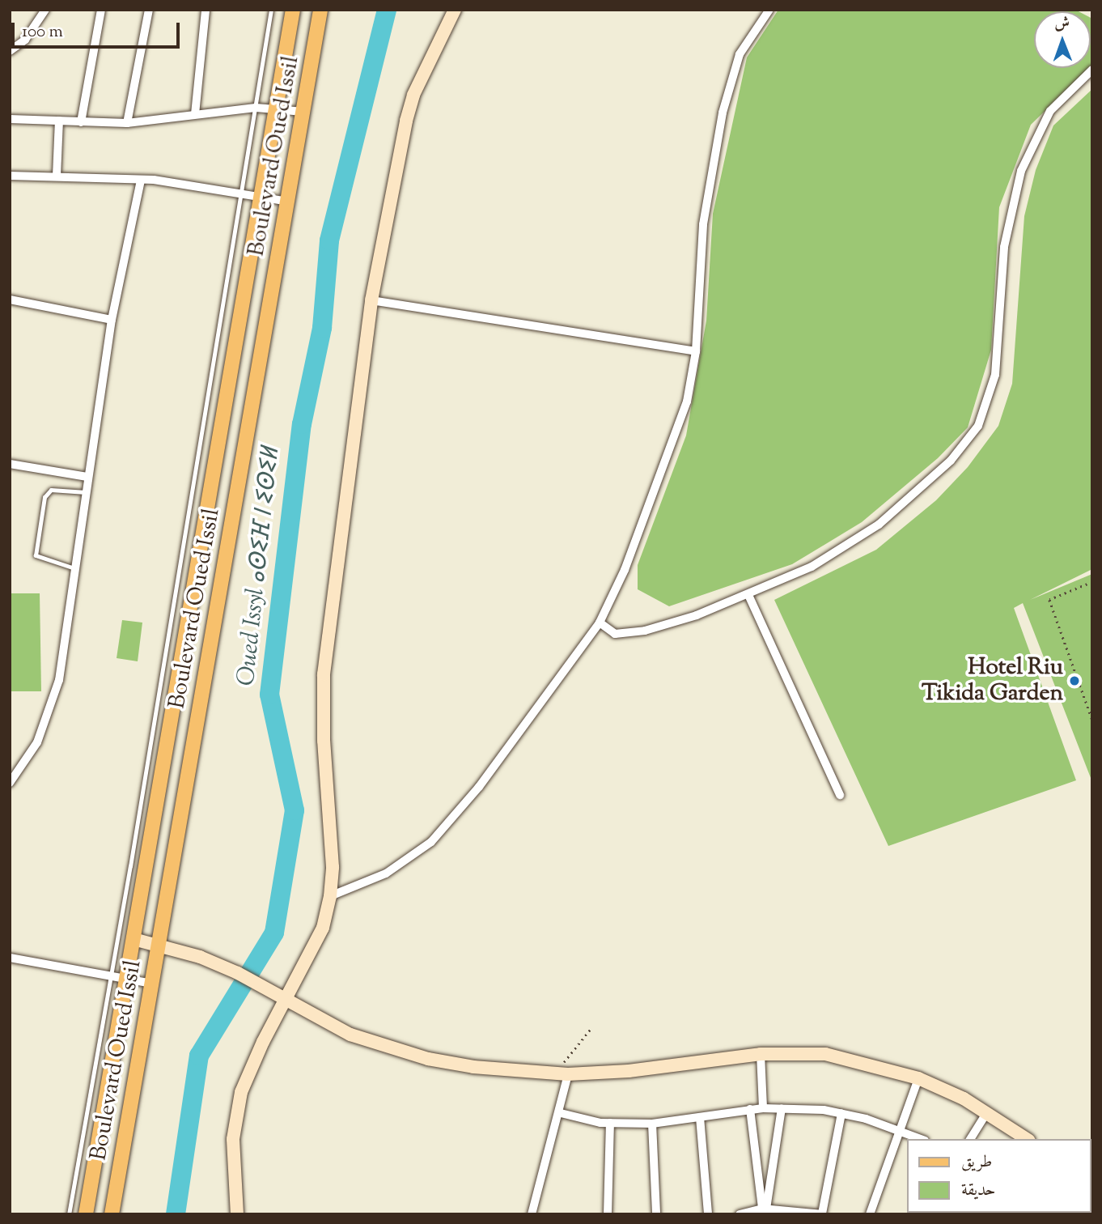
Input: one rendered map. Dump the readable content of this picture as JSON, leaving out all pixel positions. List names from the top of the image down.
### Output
{
  "streets": {
    "main road": ["Boulevard Oued Issil"]
  },
  "water": ["Oued Issyl ⴰⵙⵉⴼ ⵏ ⵉⵙⵉⵍ"],
  "places": ["Hotel Riu Tikida Garden"],
  "legend": ["طريق", "حديقة"],
  "scale_bar": "100 m",
  "north": "top"
}
